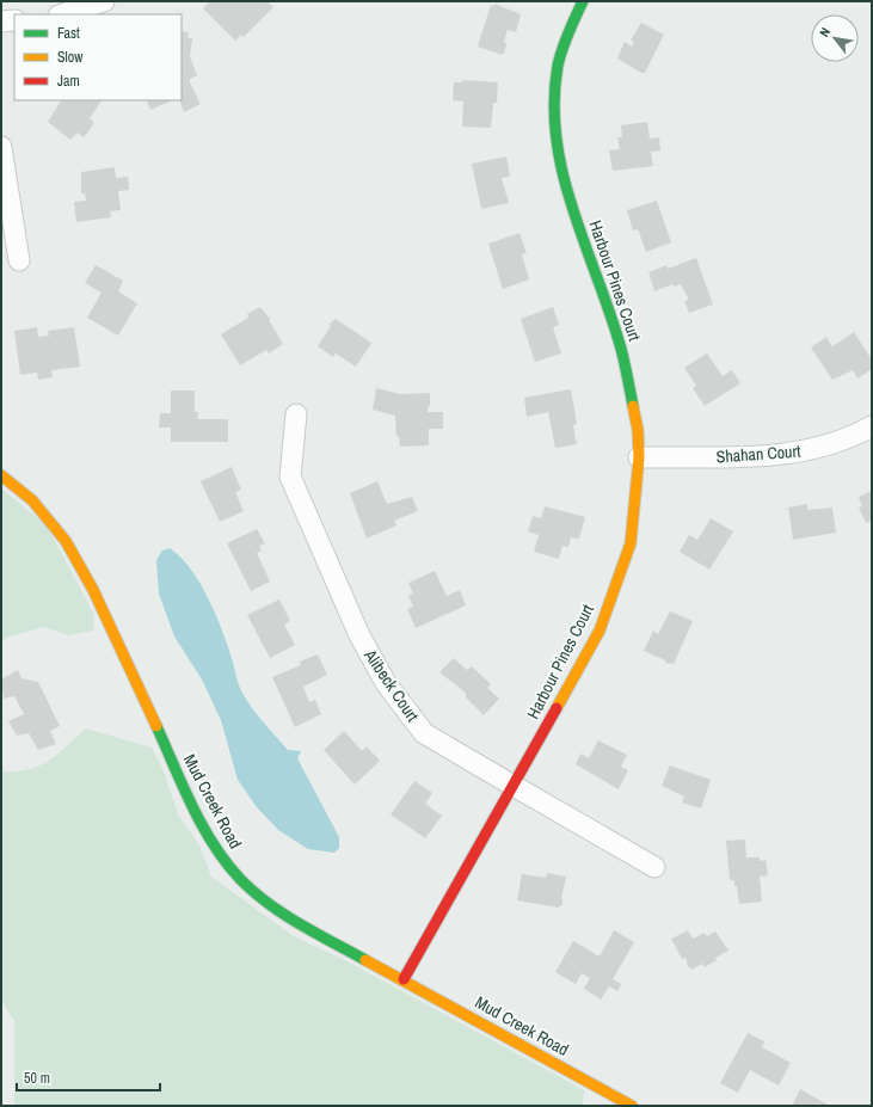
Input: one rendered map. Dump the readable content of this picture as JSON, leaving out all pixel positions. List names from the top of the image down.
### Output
{
  "streets": {
    "street": [
      "Harbour Pines Court",
      "Shahan Court",
      "Alibeck Court",
      "Mud Creek Road"
    ]
  },
  "crossings": [
    ["Harbour Pines Court", "Shahan Court"],
    ["Harbour Pines Court", "Alibeck Court"],
    ["Harbour Pines Court", "Mud Creek Road"]
  ],
  "legend": ["Fast", "Slow", "Jam"],
  "scale_bar": "50 m",
  "north": "top left"
}
